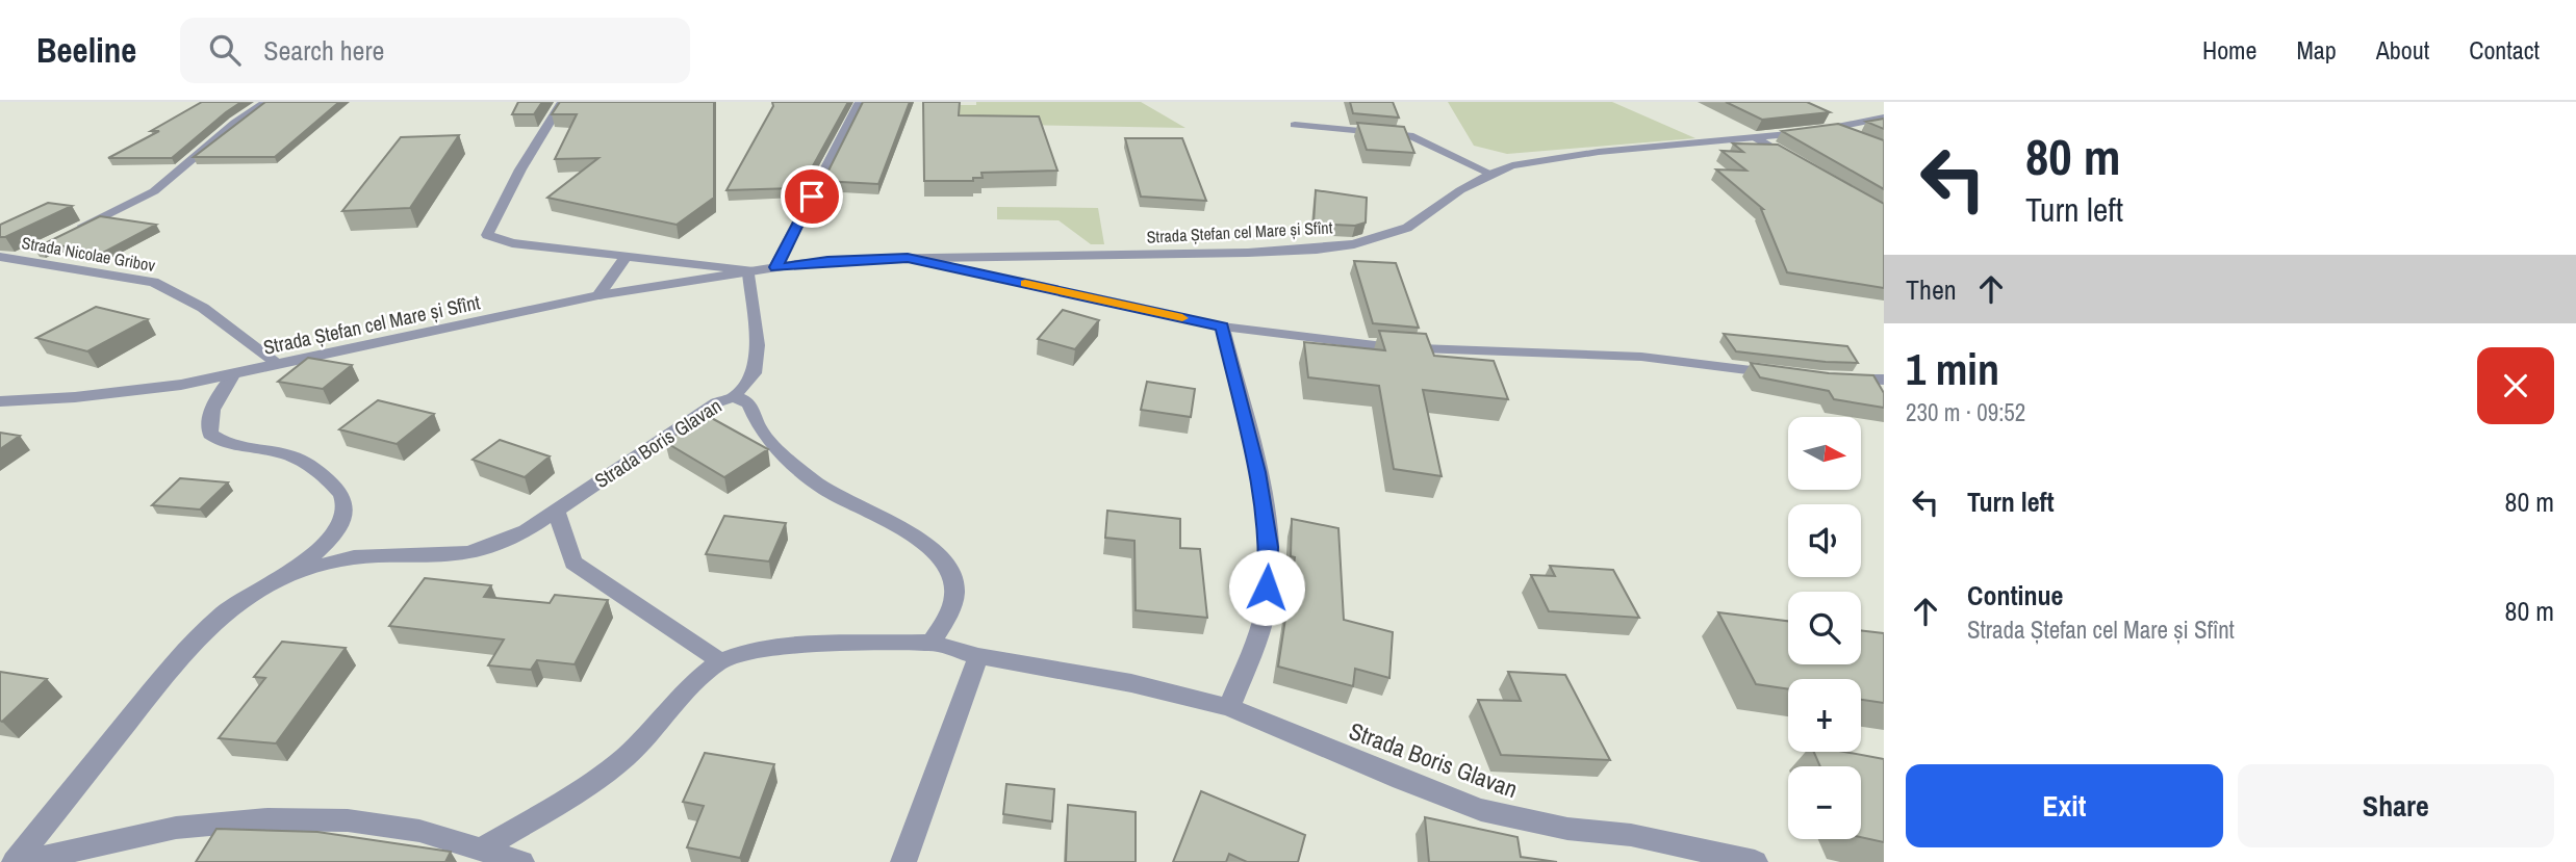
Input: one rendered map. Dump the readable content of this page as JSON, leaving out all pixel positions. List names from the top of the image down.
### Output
{
  "streets": {
    "street": ["Strada Ștefan cel Mare și Sfînt", "Strada Nicolae Gribov", "Strada Boris Glavan"]
  },
  "crossings": [
    ["Strada Ștefan cel Mare și Sfînt", "Strada Nicolae Gribov"]
  ],
  "north": "right",
  "page": {
    "header": "Beeline",
    "search": "Search here",
    "nav": [
      "Home",
      "Map",
      "About",
      "Contact"
    ],
    "turn": ["80 m", "Turn left"],
    "then": "Then",
    "heading": ["1 min", "230 m · 09:52"],
    "map_buttons": ["+", "−"],
    "list": [
      {
        "name": "Turn left",
        "value": "80 m"
      },
      {
        "name": "Continue",
        "note": "Strada Ștefan cel Mare și Sfînt",
        "value": "80 m"
      }
    ],
    "buttons": ["Exit", "Share"]
  }
}
